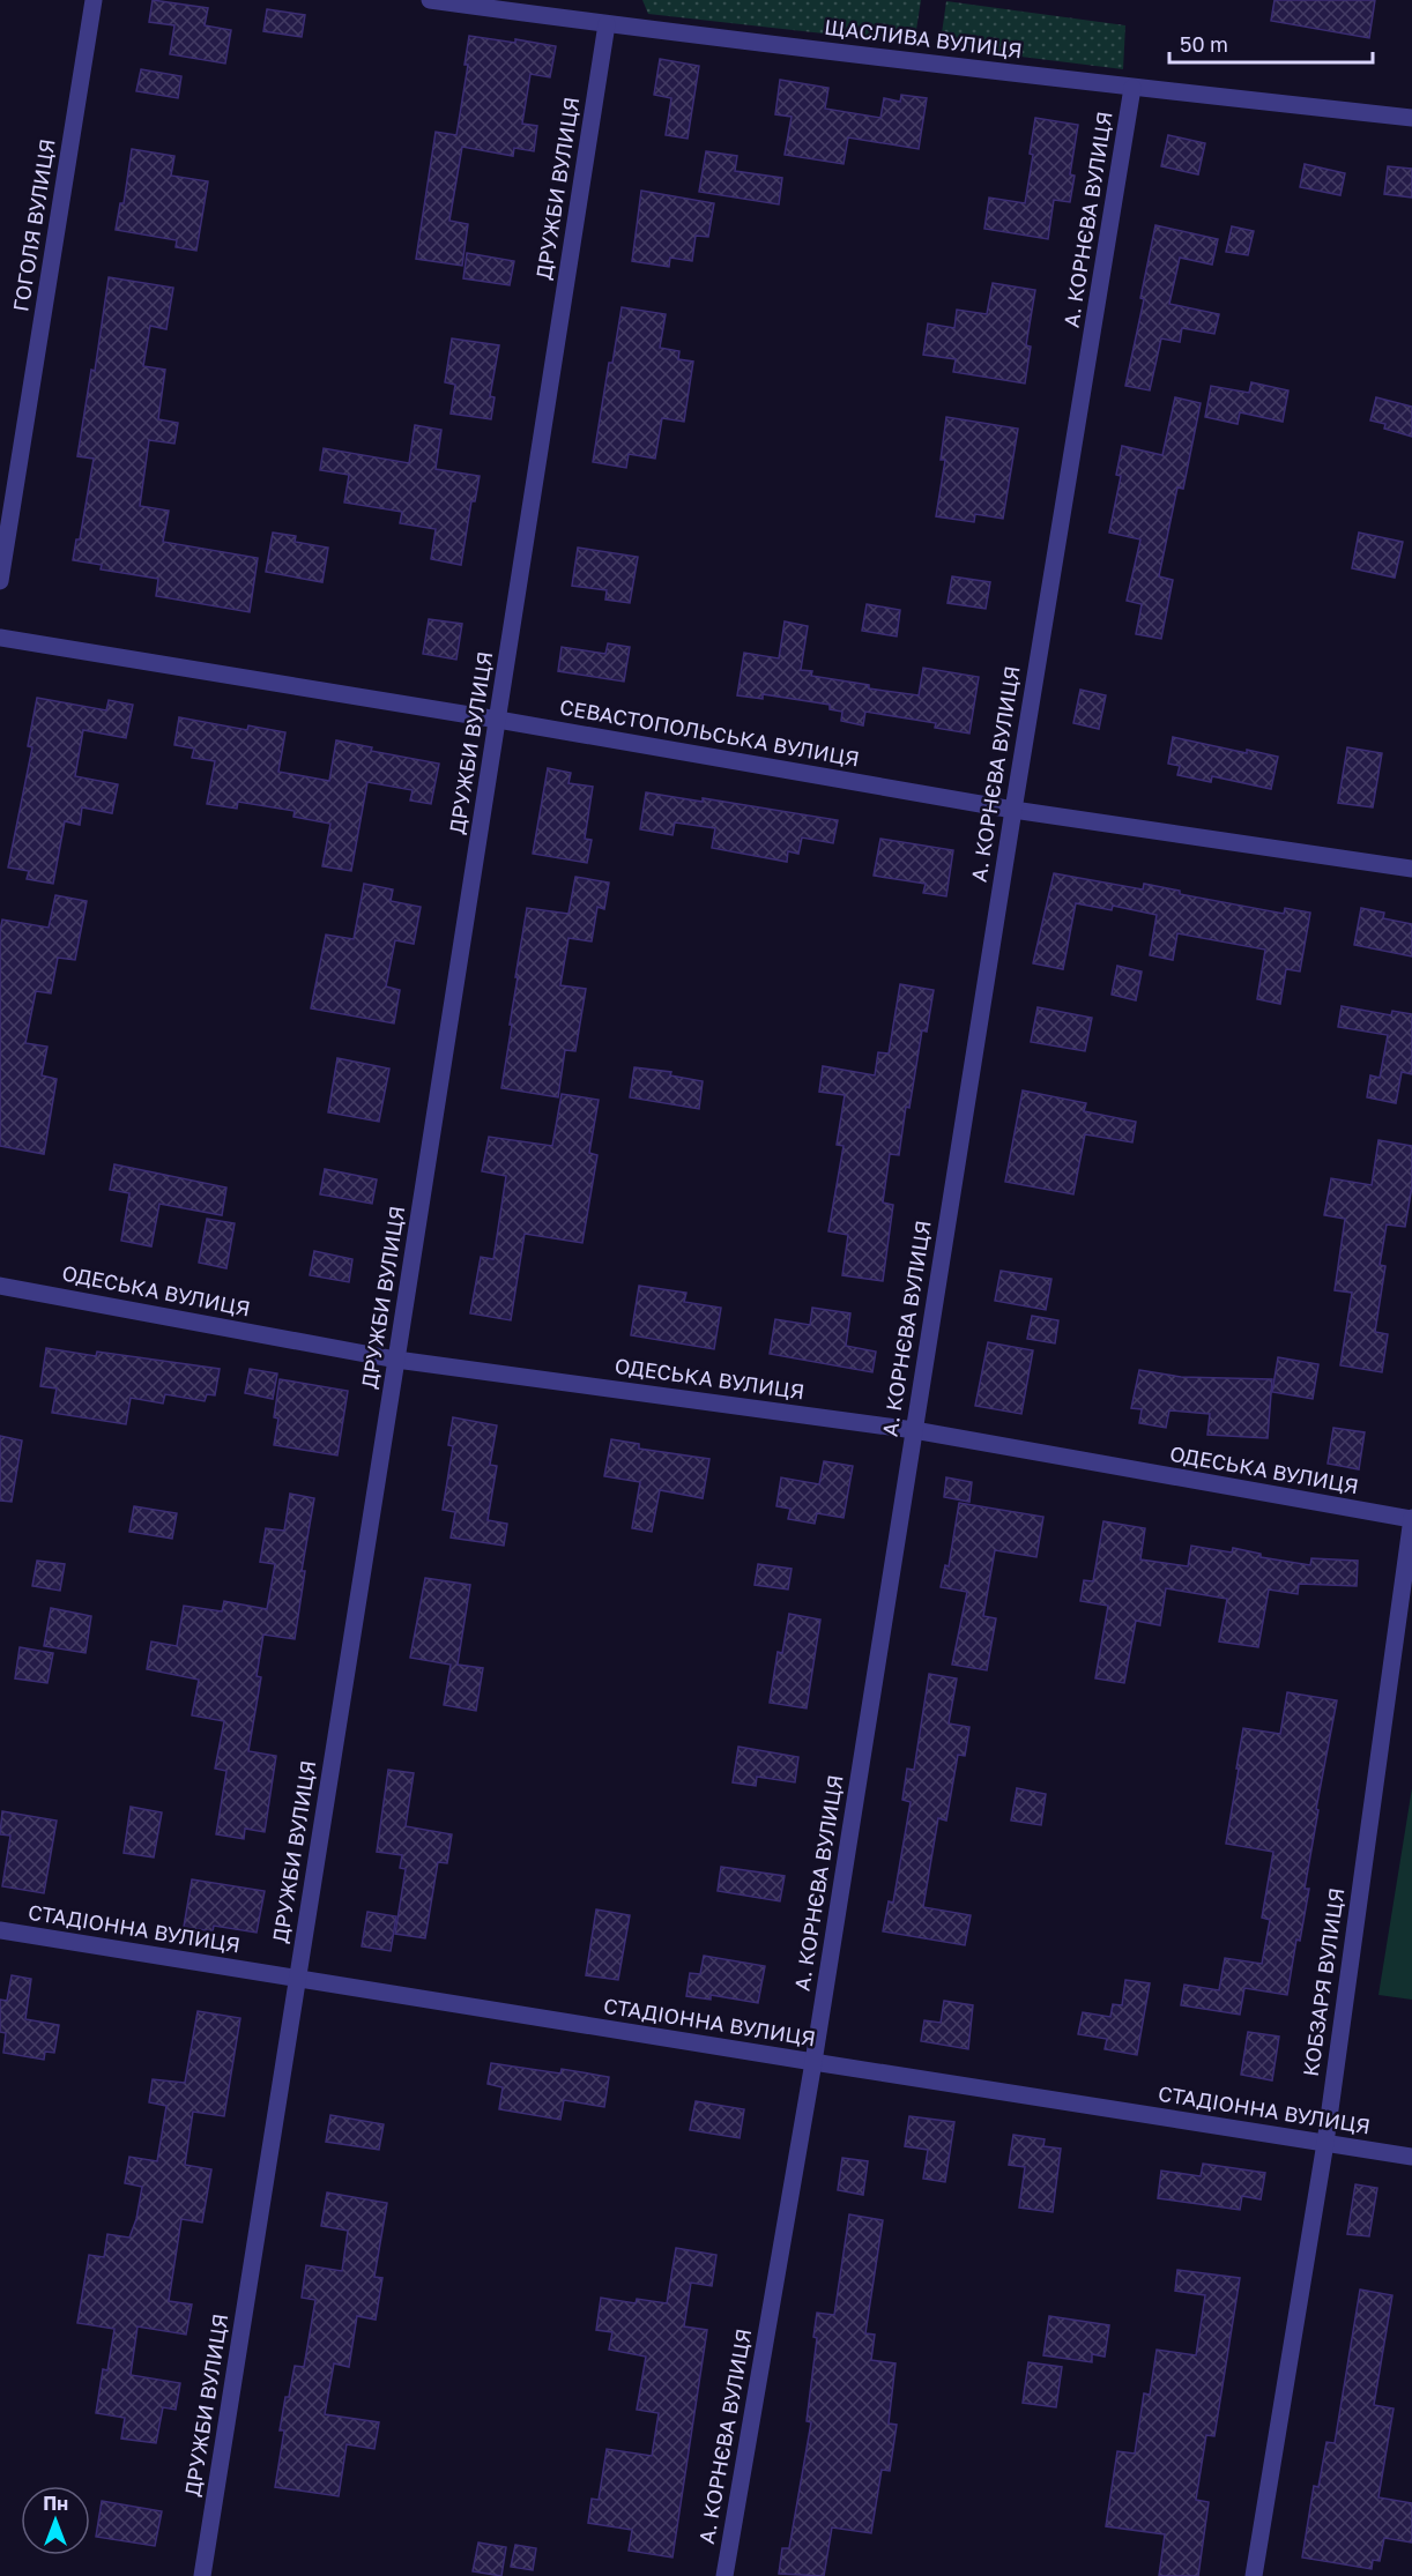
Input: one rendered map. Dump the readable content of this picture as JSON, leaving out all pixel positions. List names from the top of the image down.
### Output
{
  "streets": {
    "street": [
      "ЩАСЛИВА ВУЛИЦЯ",
      "ДРУЖБИ ВУЛИЦЯ",
      "А. КОРНЄВА ВУЛИЦЯ",
      "ГОГОЛЯ ВУЛИЦЯ",
      "СЕВАСТОПОЛЬСЬКА ВУЛИЦЯ",
      "ОДЕСЬКА ВУЛИЦЯ",
      "СТАДІОННА ВУЛИЦЯ",
      "КОБЗАРЯ ВУЛИЦЯ"
    ]
  },
  "crossings": [
    ["ЩАСЛИВА ВУЛИЦЯ", "ДРУЖБИ ВУЛИЦЯ"],
    ["ЩАСЛИВА ВУЛИЦЯ", "А. КОРНЄВА ВУЛИЦЯ"],
    ["ДРУЖБИ ВУЛИЦЯ", "СЕВАСТОПОЛЬСЬКА ВУЛИЦЯ"],
    ["ДРУЖБИ ВУЛИЦЯ", "ОДЕСЬКА ВУЛИЦЯ"],
    ["ДРУЖБИ ВУЛИЦЯ", "СТАДІОННА ВУЛИЦЯ"],
    ["А. КОРНЄВА ВУЛИЦЯ", "СЕВАСТОПОЛЬСЬКА ВУЛИЦЯ"],
    ["А. КОРНЄВА ВУЛИЦЯ", "ОДЕСЬКА ВУЛИЦЯ"],
    ["А. КОРНЄВА ВУЛИЦЯ", "СТАДІОННА ВУЛИЦЯ"],
    ["ОДЕСЬКА ВУЛИЦЯ", "КОБЗАРЯ ВУЛИЦЯ"],
    ["СТАДІОННА ВУЛИЦЯ", "КОБЗАРЯ ВУЛИЦЯ"]
  ],
  "scale_bar": "50 m",
  "north": "top"
}
